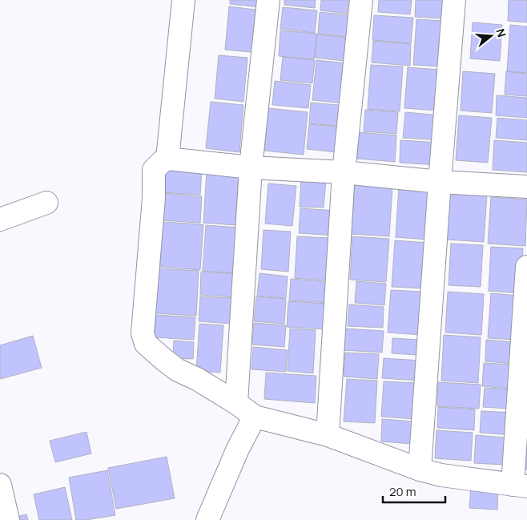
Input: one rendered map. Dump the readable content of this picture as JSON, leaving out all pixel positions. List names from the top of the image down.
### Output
{
  "scale_bar": "20 m",
  "north": "right"
}
